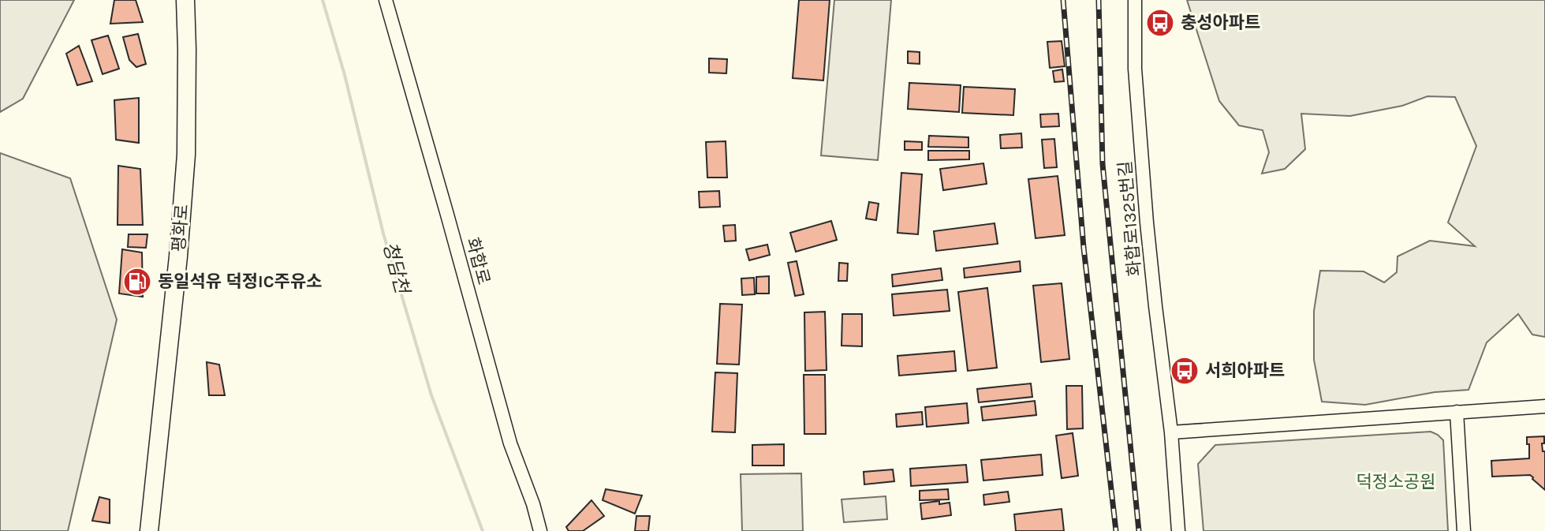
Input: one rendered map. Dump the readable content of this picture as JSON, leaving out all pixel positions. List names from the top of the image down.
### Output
{
  "streets": {
    "main road": ["평화로"],
    "street": ["화합로1325번길", "화합로"]
  },
  "water": ["청담천"],
  "parks": ["덕정소공원"],
  "places": {
    "bus stop": ["충성아파트", "서희아파트"],
    "fuel station": ["동일석유 덕정IC주유소"]
  }
}
